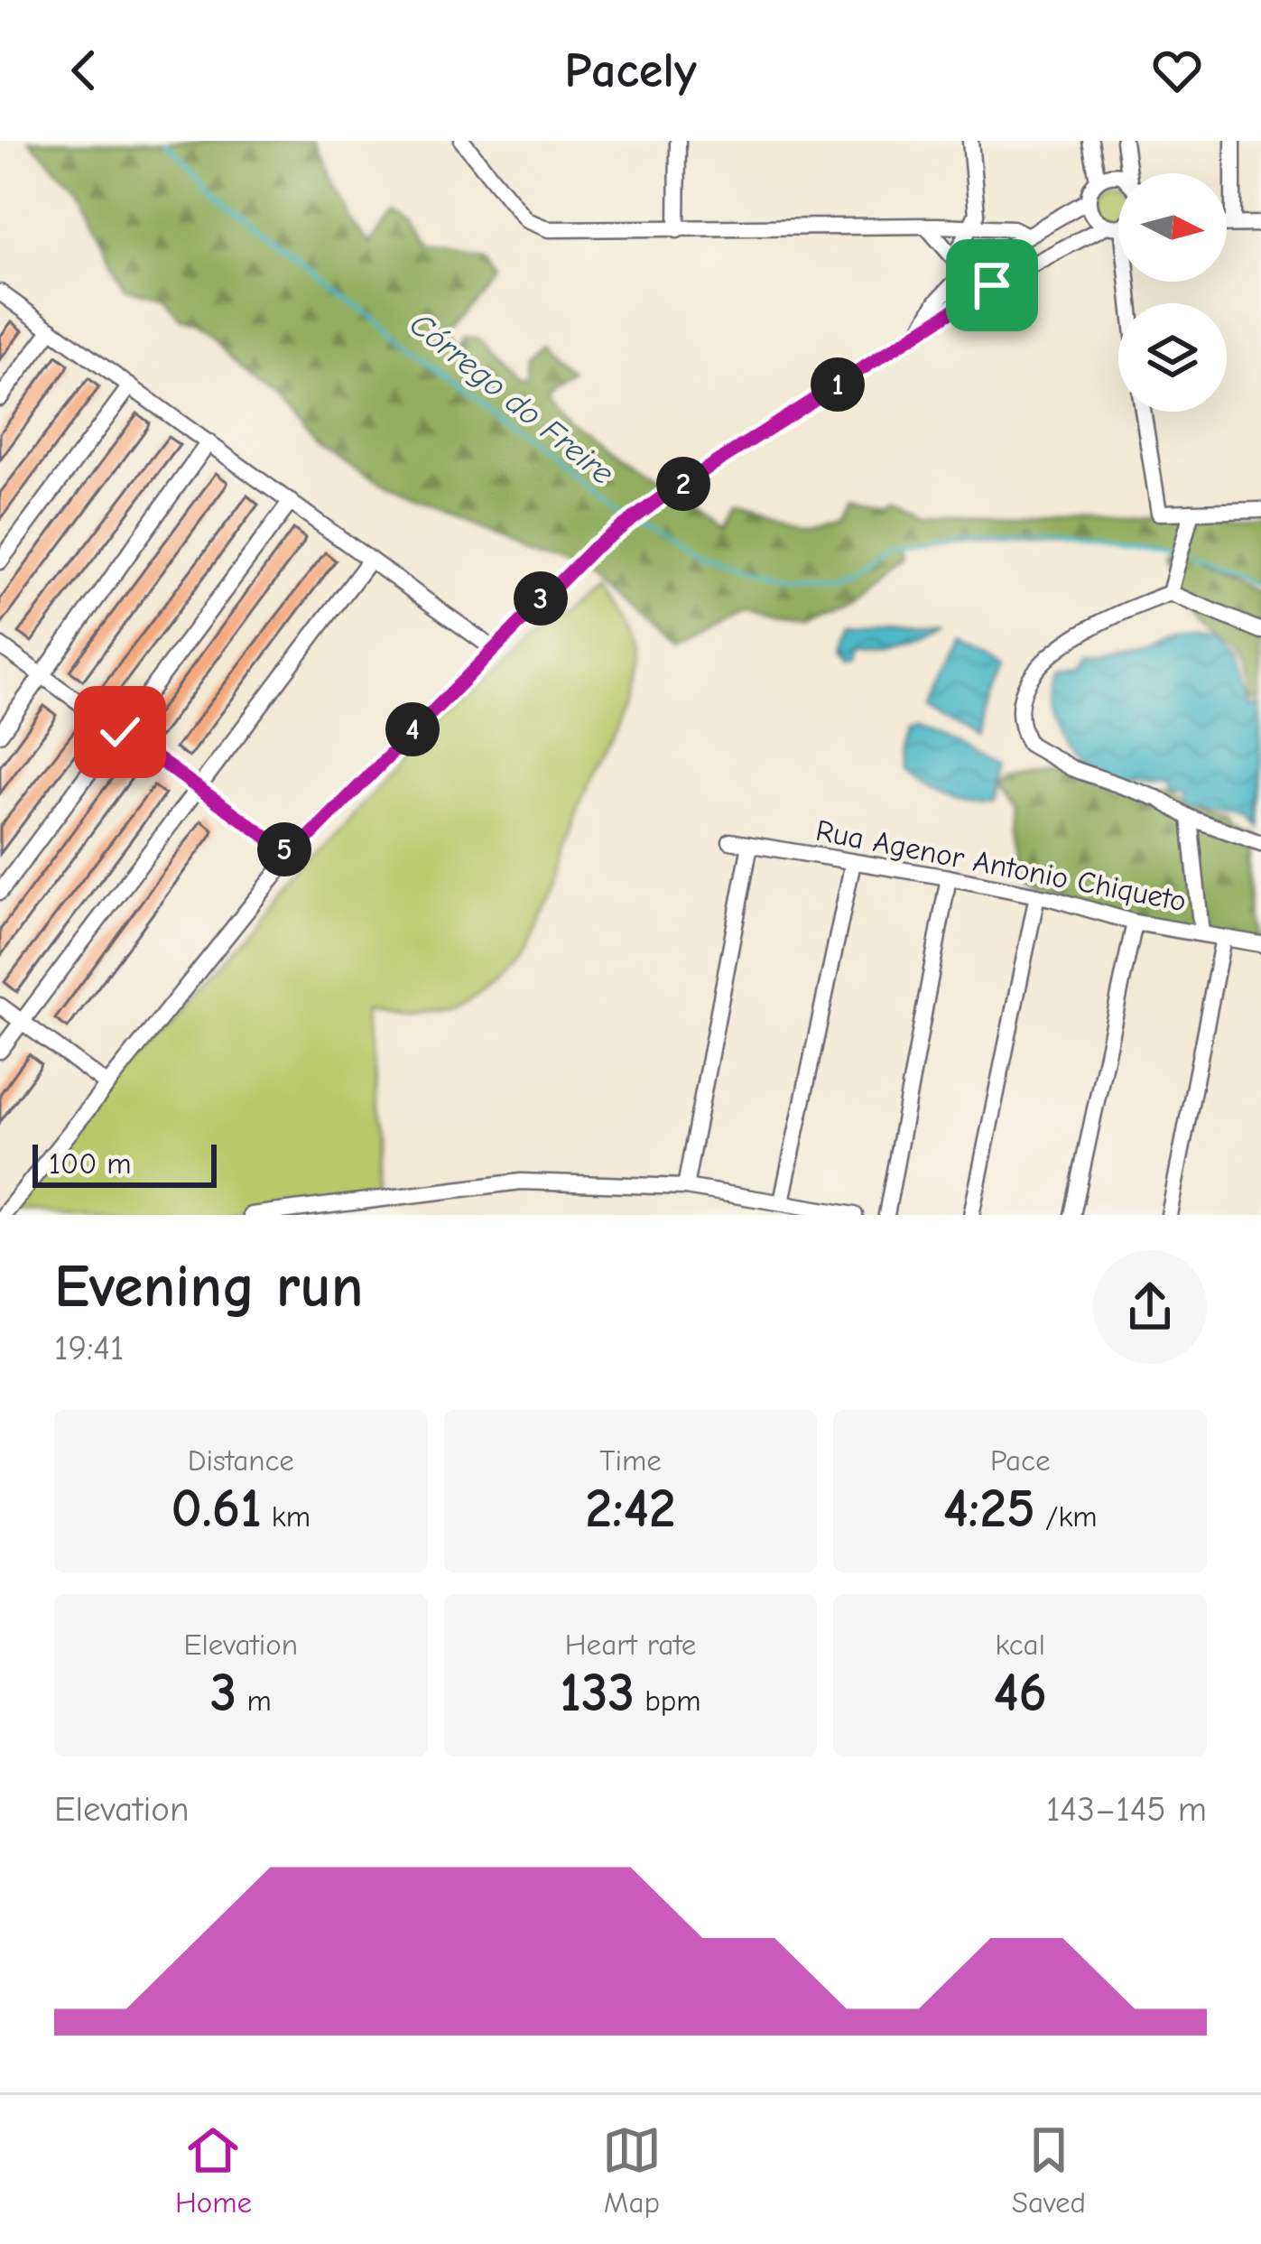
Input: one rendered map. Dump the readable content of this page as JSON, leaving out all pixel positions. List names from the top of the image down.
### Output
{
  "streets": {
    "street": ["Rua Agenor Antonio Chiqueto"]
  },
  "water": ["Córrego do Freire"],
  "scale_bar": "100 m",
  "north": "right",
  "page": {
    "header": "Pacely",
    "pins": [
      "1",
      "2",
      "3",
      "4",
      "5"
    ],
    "scale": "100 m",
    "heading": ["Evening run", "19:41"],
    "stats": [
      ["Distance", "0.61 km"],
      ["Time", "2:42"],
      ["Pace", "4:25 /km"],
      ["Elevation", "3 m"],
      ["Heart rate", "133 bpm"],
      ["kcal", "46"]
    ],
    "chart": ["Elevation", "143–145 m"],
    "tabs": ["Home", "Map", "Saved"]
  }
}
